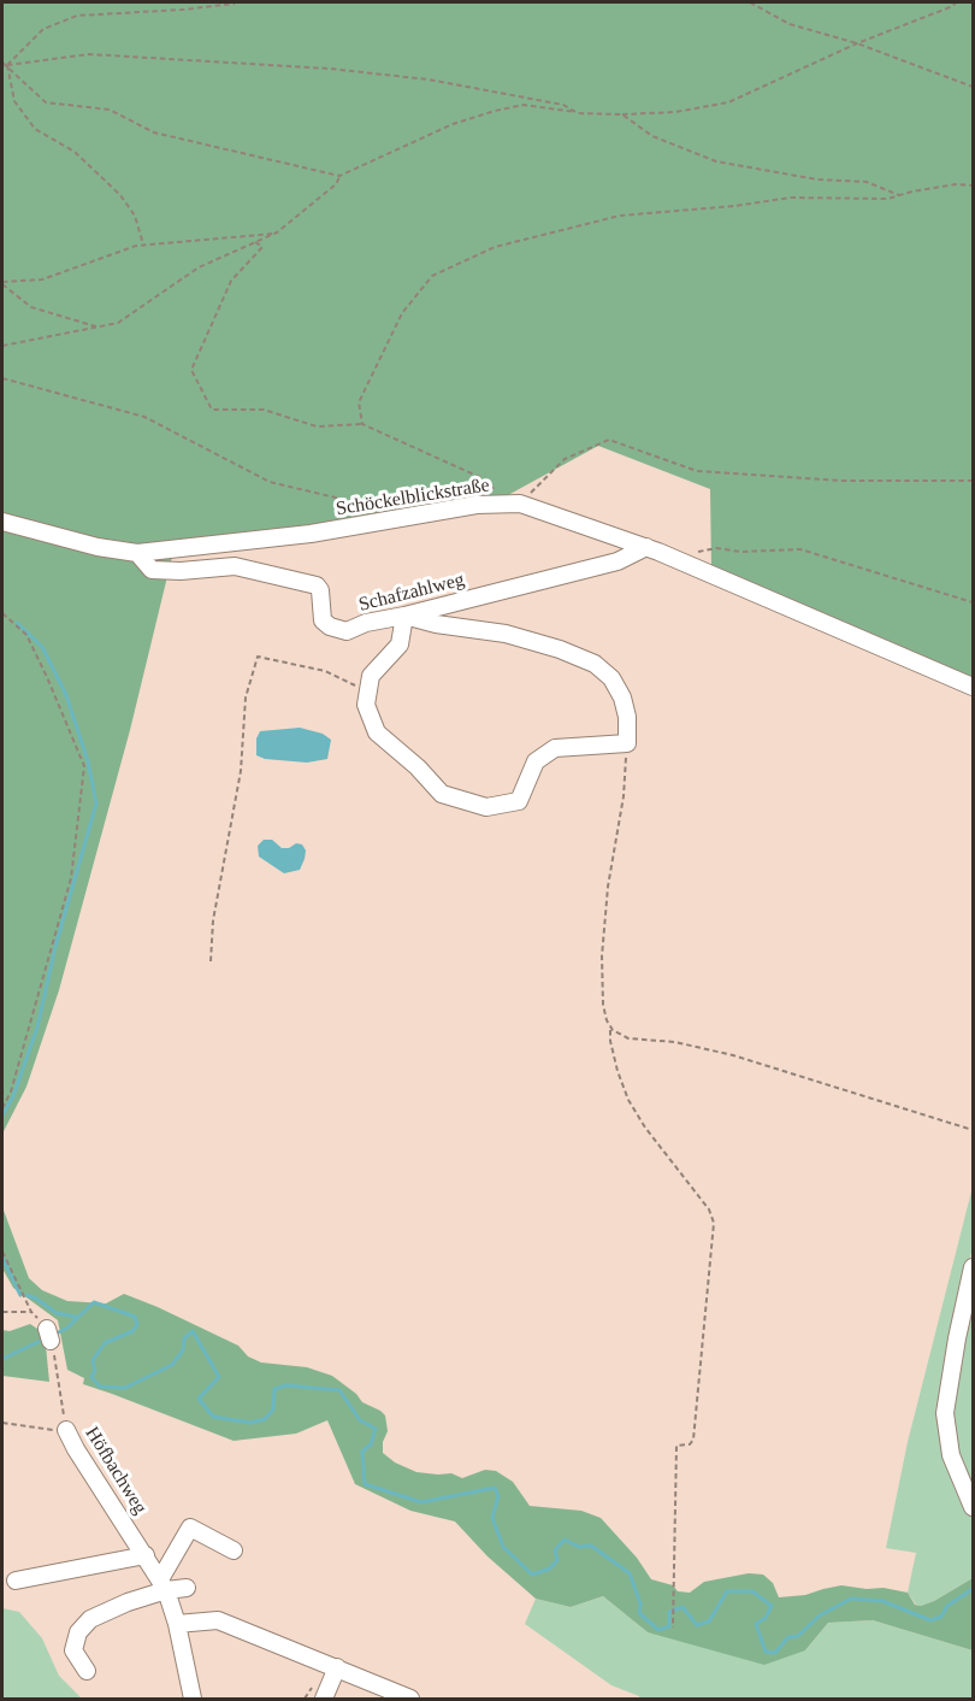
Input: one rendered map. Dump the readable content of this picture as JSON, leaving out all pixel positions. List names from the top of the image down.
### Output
{
  "streets": {
    "street": ["Schöckelblickstraße", "Schafzahlweg", "Höfbachweg"]
  },
  "crossings": [
    ["Schöckelblickstraße", "Schafzahlweg"]
  ]
}
